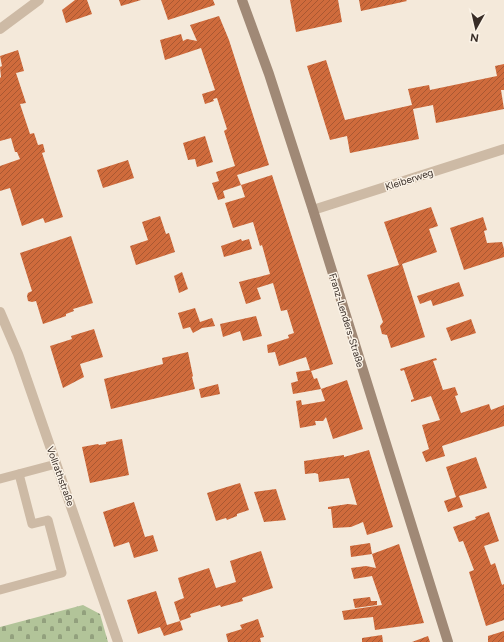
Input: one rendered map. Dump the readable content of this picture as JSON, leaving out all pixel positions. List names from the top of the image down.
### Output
{
  "streets": {
    "street": ["Kleiberweg", "Franz-Lenders-Straße", "Vollrathstraße"]
  },
  "crossings": [
    ["Kleiberweg", "Franz-Lenders-Straße"]
  ],
  "north": "bottom"
}
